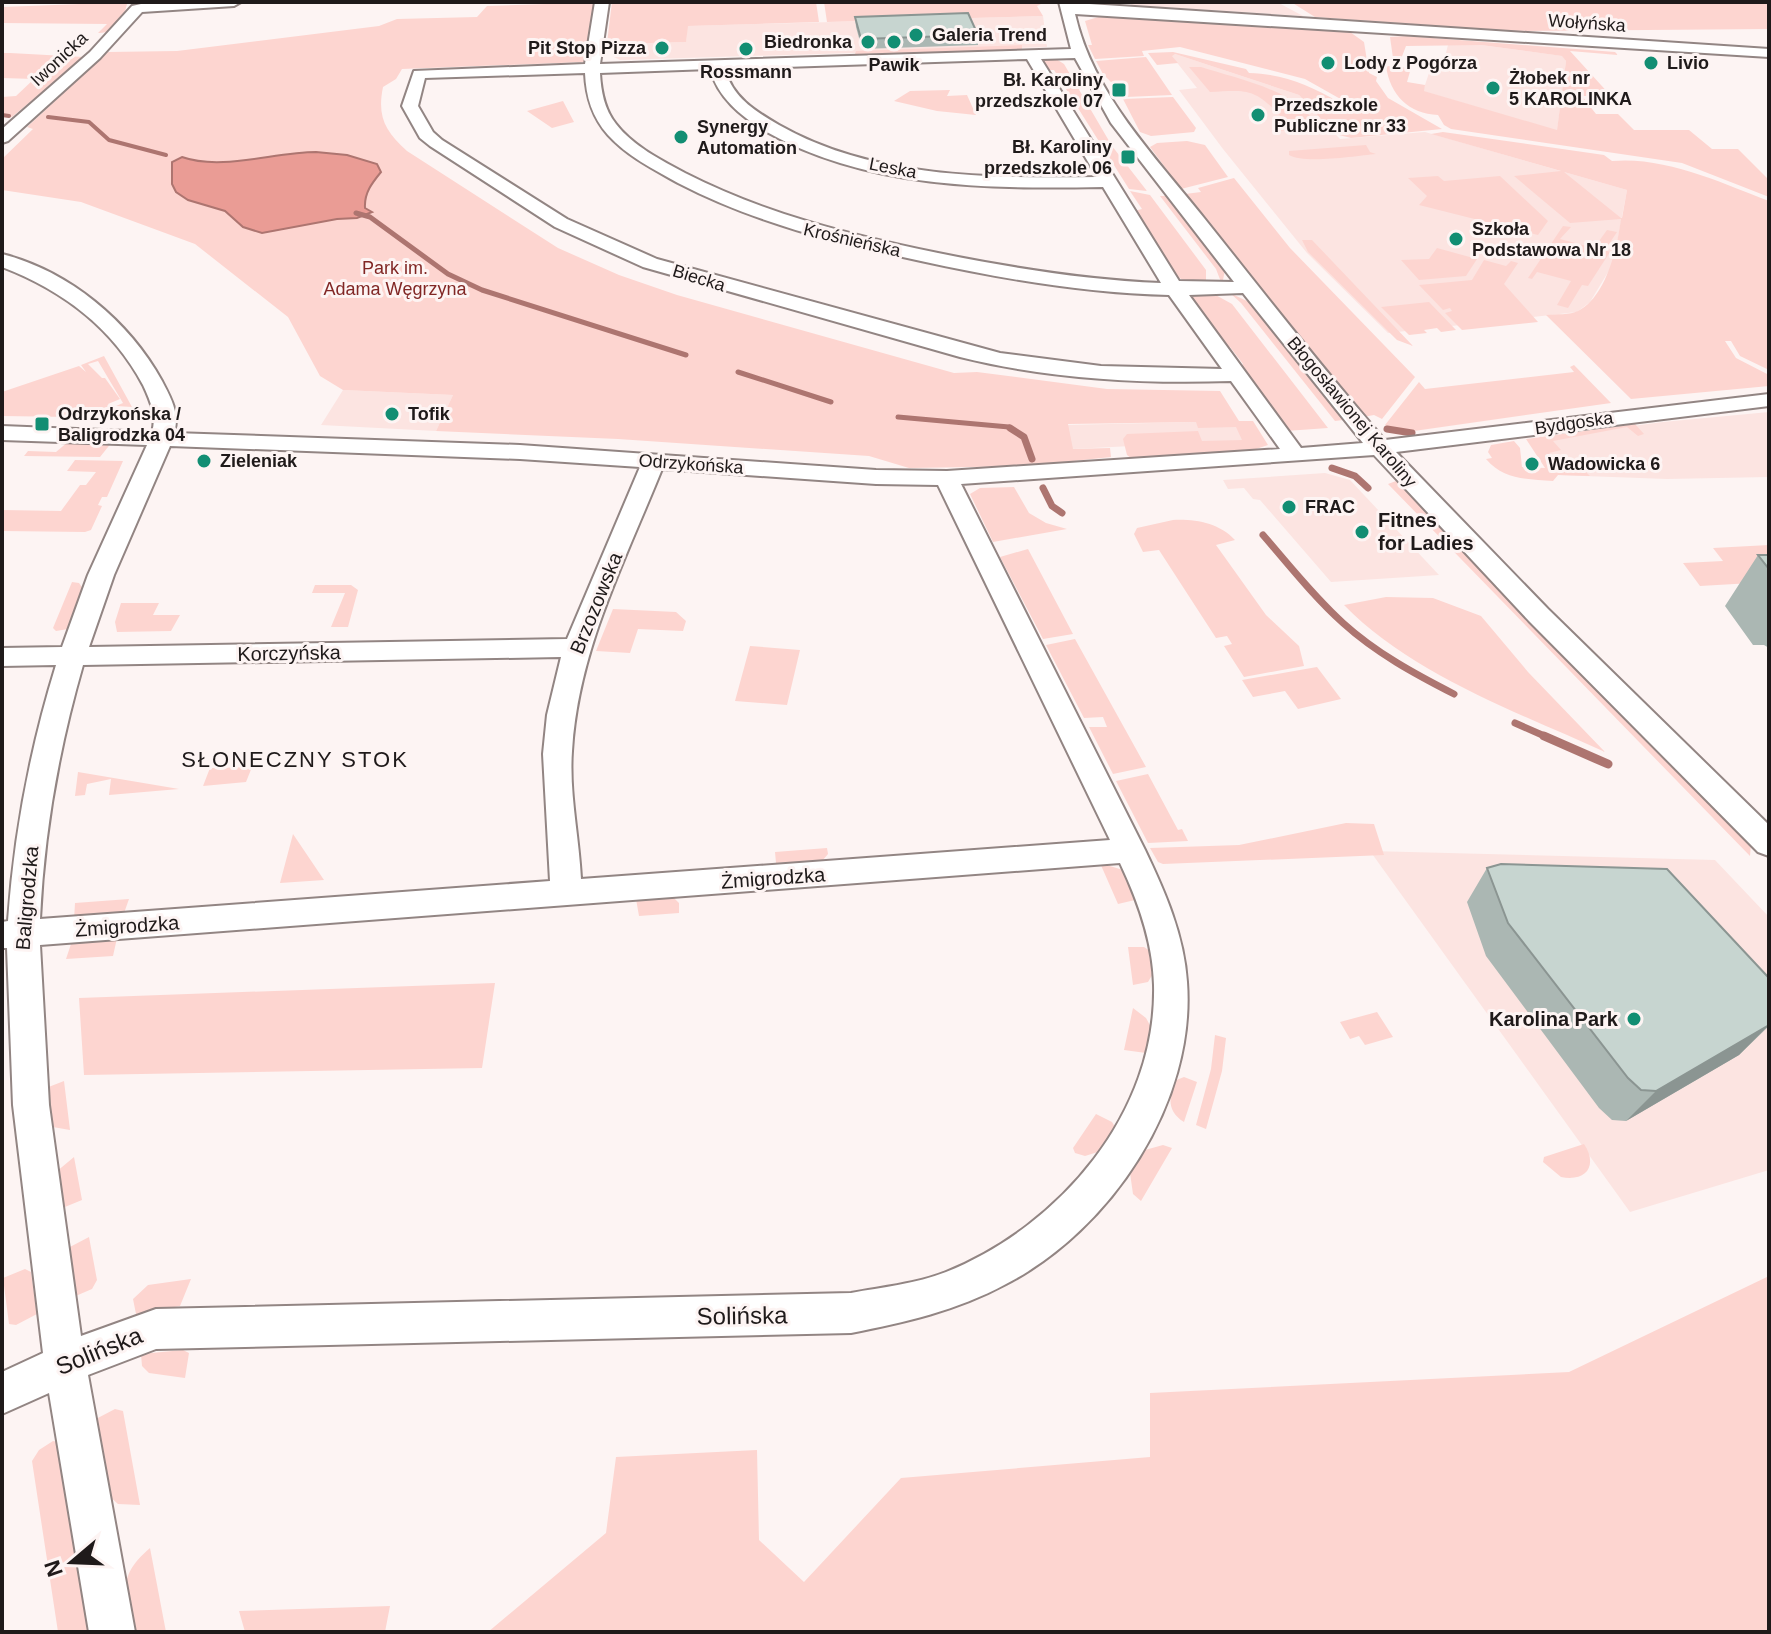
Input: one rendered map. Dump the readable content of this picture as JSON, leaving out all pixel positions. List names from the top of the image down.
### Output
{
  "streets": {
    "street": [
      "Wołyńska",
      "Iwonicka",
      "Leska",
      "Krośnieńska",
      "Biecka",
      "Błogosławionej Karoliny",
      "Bydgoska",
      "Odrzykońska",
      "Brzozowska",
      "Korczyńska",
      "Żmigrodzka",
      "Baligrodzka",
      "Solińska"
    ]
  },
  "crossings": [
    ["Wołyńska", "Błogosławionej Karoliny"],
    ["Krośnieńska", "Biecka"],
    ["Krośnieńska", "Błogosławionej Karoliny"],
    ["Błogosławionej Karoliny", "Bydgoska"],
    ["Błogosławionej Karoliny", "Odrzykońska"],
    ["Bydgoska", "Odrzykońska"],
    ["Odrzykońska", "Brzozowska"],
    ["Odrzykońska", "Baligrodzka"],
    ["Brzozowska", "Korczyńska"],
    ["Brzozowska", "Żmigrodzka"],
    ["Korczyńska", "Baligrodzka"],
    ["Żmigrodzka", "Baligrodzka"],
    ["Żmigrodzka", "Solińska"],
    ["Baligrodzka", "Solińska"]
  ],
  "districts": ["SŁONECZNY STOK"],
  "parks": ["Park im. Adama Węgrzyna"],
  "places": {
    "other": [
      "Galeria Trend",
      "Biedronka",
      "Pawik",
      "Pit Stop Pizza",
      "Rossmann",
      "Lody z Pogórza",
      "Livio",
      "Żłobek nr 5 KAROLINKA",
      "Przedszkole Publiczne nr 33",
      "Synergy Automation",
      "Szkoła Podstawowa Nr 18",
      "Tofik",
      "Zieleniak",
      "Wadowicka 6",
      "FRAC",
      "Fitnes for Ladies",
      "Karolina Park"
    ],
    "transit": ["Bł. Karoliny przedszkole 07", "Bł. Karoliny przedszkole 06", "Odrzykońska / Baligrodzka 04"]
  },
  "north": "left"
}
